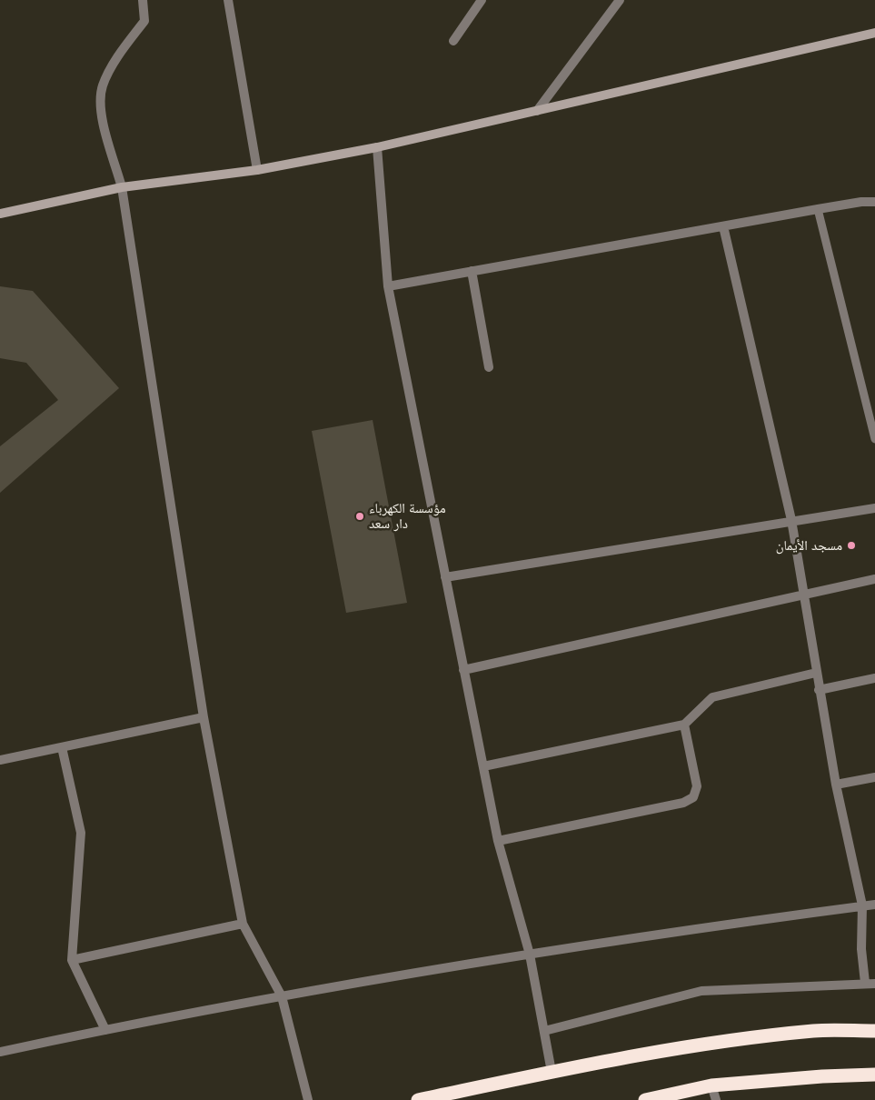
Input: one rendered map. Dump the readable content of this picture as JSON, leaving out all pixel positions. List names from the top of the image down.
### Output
{
  "places": ["مؤسسة الكهرباء دار سعد", "مسجد الأيمان"]
}
